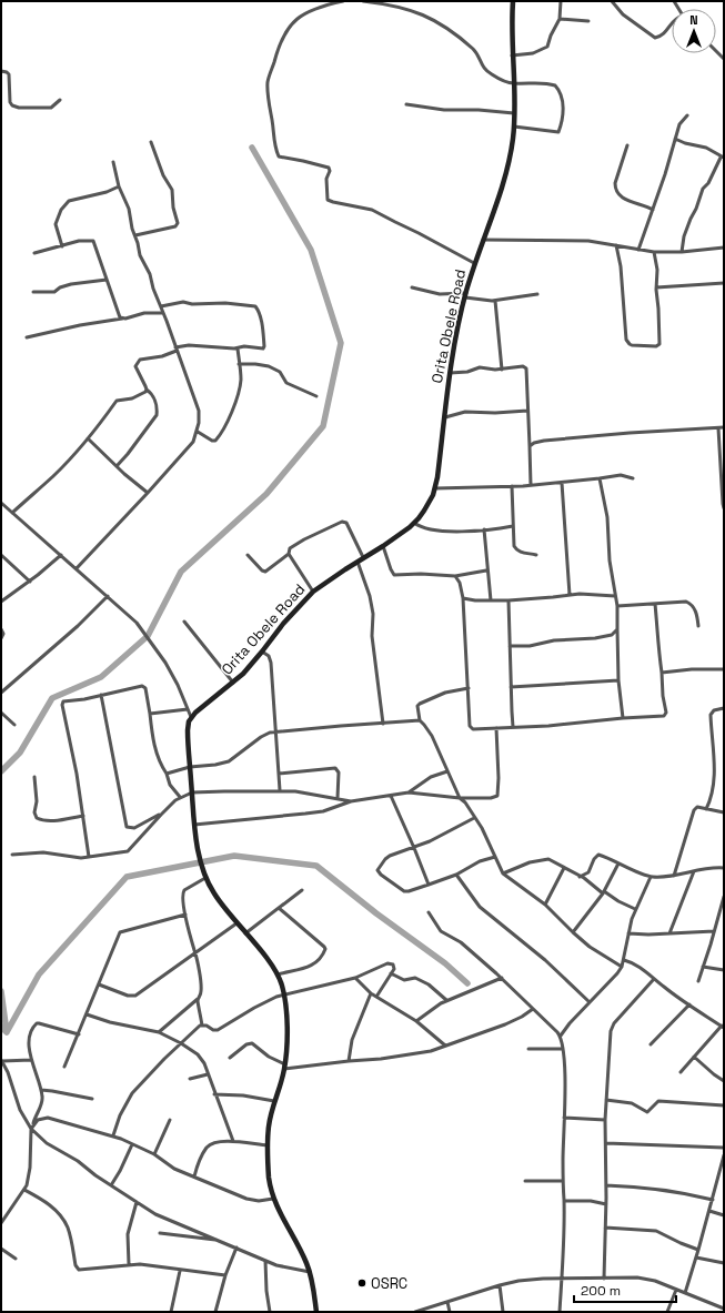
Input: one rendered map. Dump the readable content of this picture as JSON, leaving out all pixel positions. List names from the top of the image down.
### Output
{
  "streets": {
    "main road": ["Orita Obele Road"]
  },
  "places": ["OSRC"],
  "scale_bar": "200 m",
  "north": "top"
}
